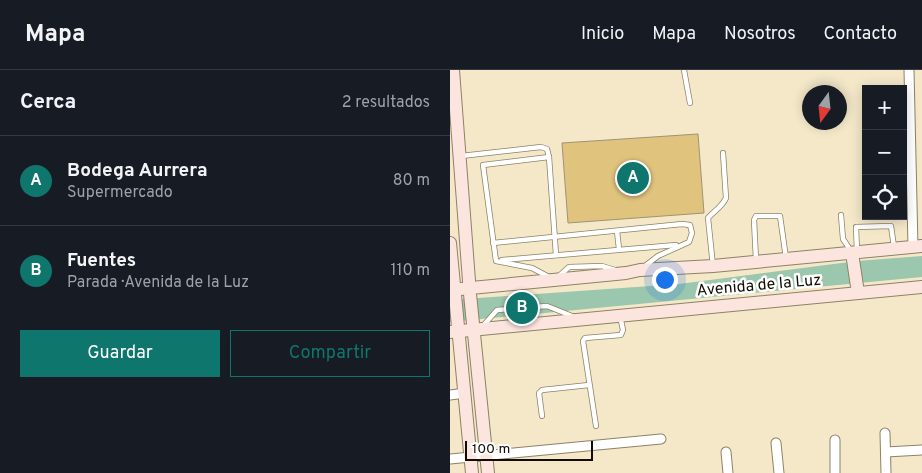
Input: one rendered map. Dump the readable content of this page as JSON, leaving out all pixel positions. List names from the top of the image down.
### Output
{
  "streets": {
    "main road": ["Avenida de la Luz"]
  },
  "scale_bar": "100 m",
  "north": "bottom",
  "page": {
    "header": "Mapa",
    "nav": [
      "Inicio",
      "Mapa",
      "Nosotros",
      "Contacto"
    ],
    "heading": ["Cerca", "2 resultados"],
    "map_buttons": ["+", "−"],
    "list": [
      {
        "mark": "A",
        "name": "Bodega Aurrera",
        "note": "Supermercado",
        "value": "80 m"
      },
      {
        "mark": "B",
        "name": "Fuentes",
        "note": "Parada · Avenida de la Luz",
        "value": "110 m"
      }
    ],
    "pins": ["A", "B"],
    "buttons": ["Guardar", "Compartir"],
    "scale": "100 m"
  }
}
